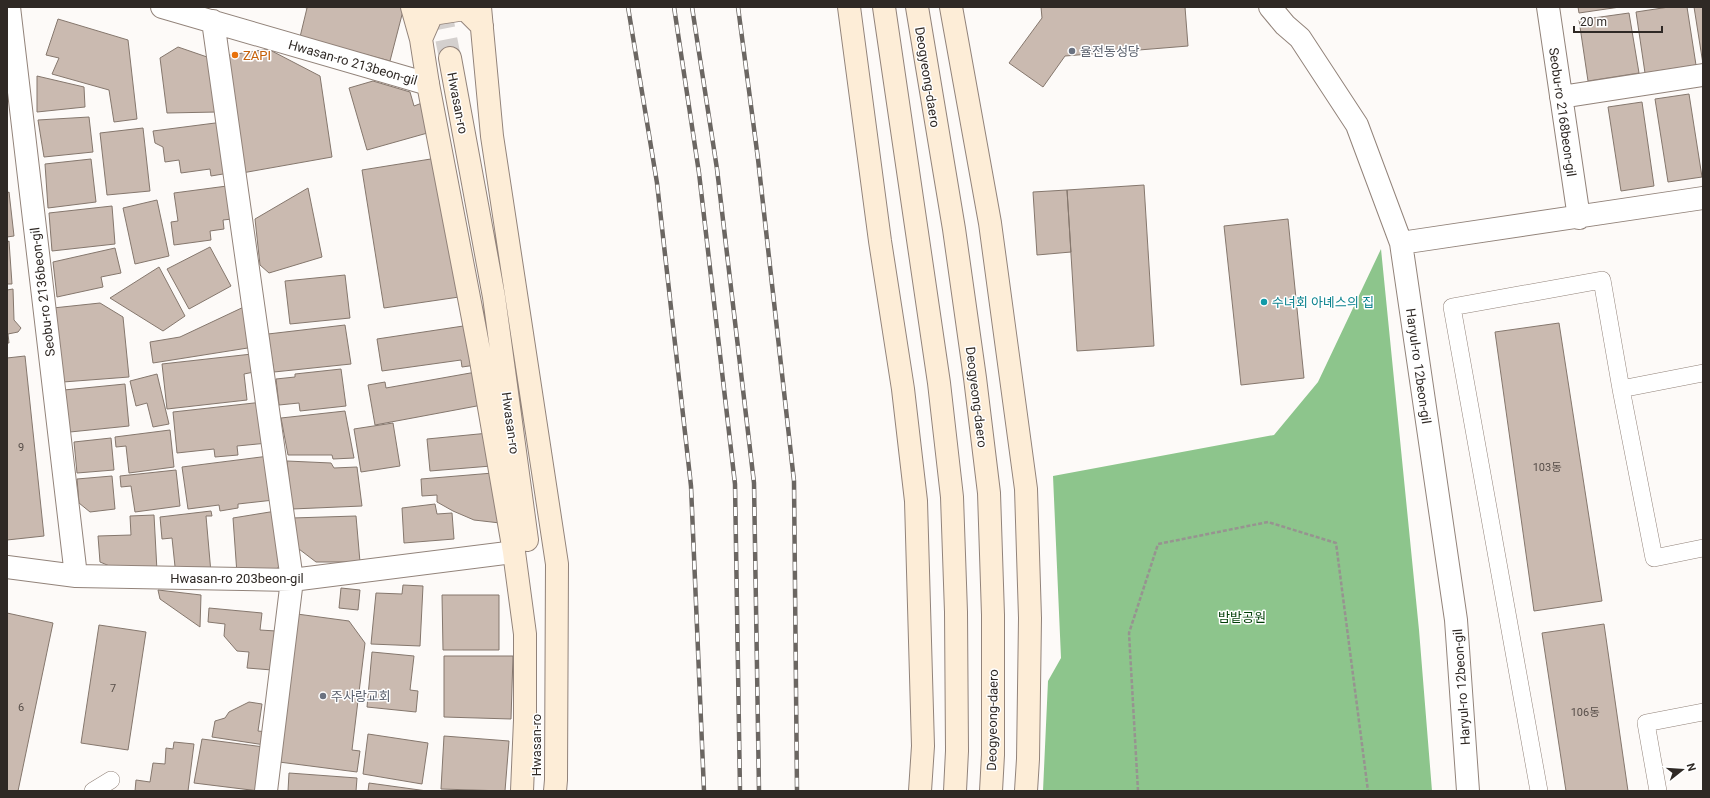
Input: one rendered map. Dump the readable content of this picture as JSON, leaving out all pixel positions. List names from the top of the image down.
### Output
{
  "streets": {
    "main road": ["Deogyeong-daero", "Hwasan-ro"],
    "street": [
      "Hwasan-ro 213beon-gil",
      "Seobu-ro 2168beon-gil",
      "Seobu-ro 2136beon-gil",
      "Haryul-ro 12beon-gil",
      "Hwasan-ro 203beon-gil"
    ]
  },
  "crossings": [
    ["Seobu-ro 2136beon-gil", "Hwasan-ro 203beon-gil"]
  ],
  "parks": ["밤밭공원"],
  "places": [
    "율전동성당",
    "ZAPI",
    "수녀회 아녜스의 집",
    "주사랑교회"
  ],
  "house_numbers": [
    "9",
    "103동",
    "7",
    "6",
    "106동"
  ],
  "scale_bar": "20 m",
  "north": "right"
}
